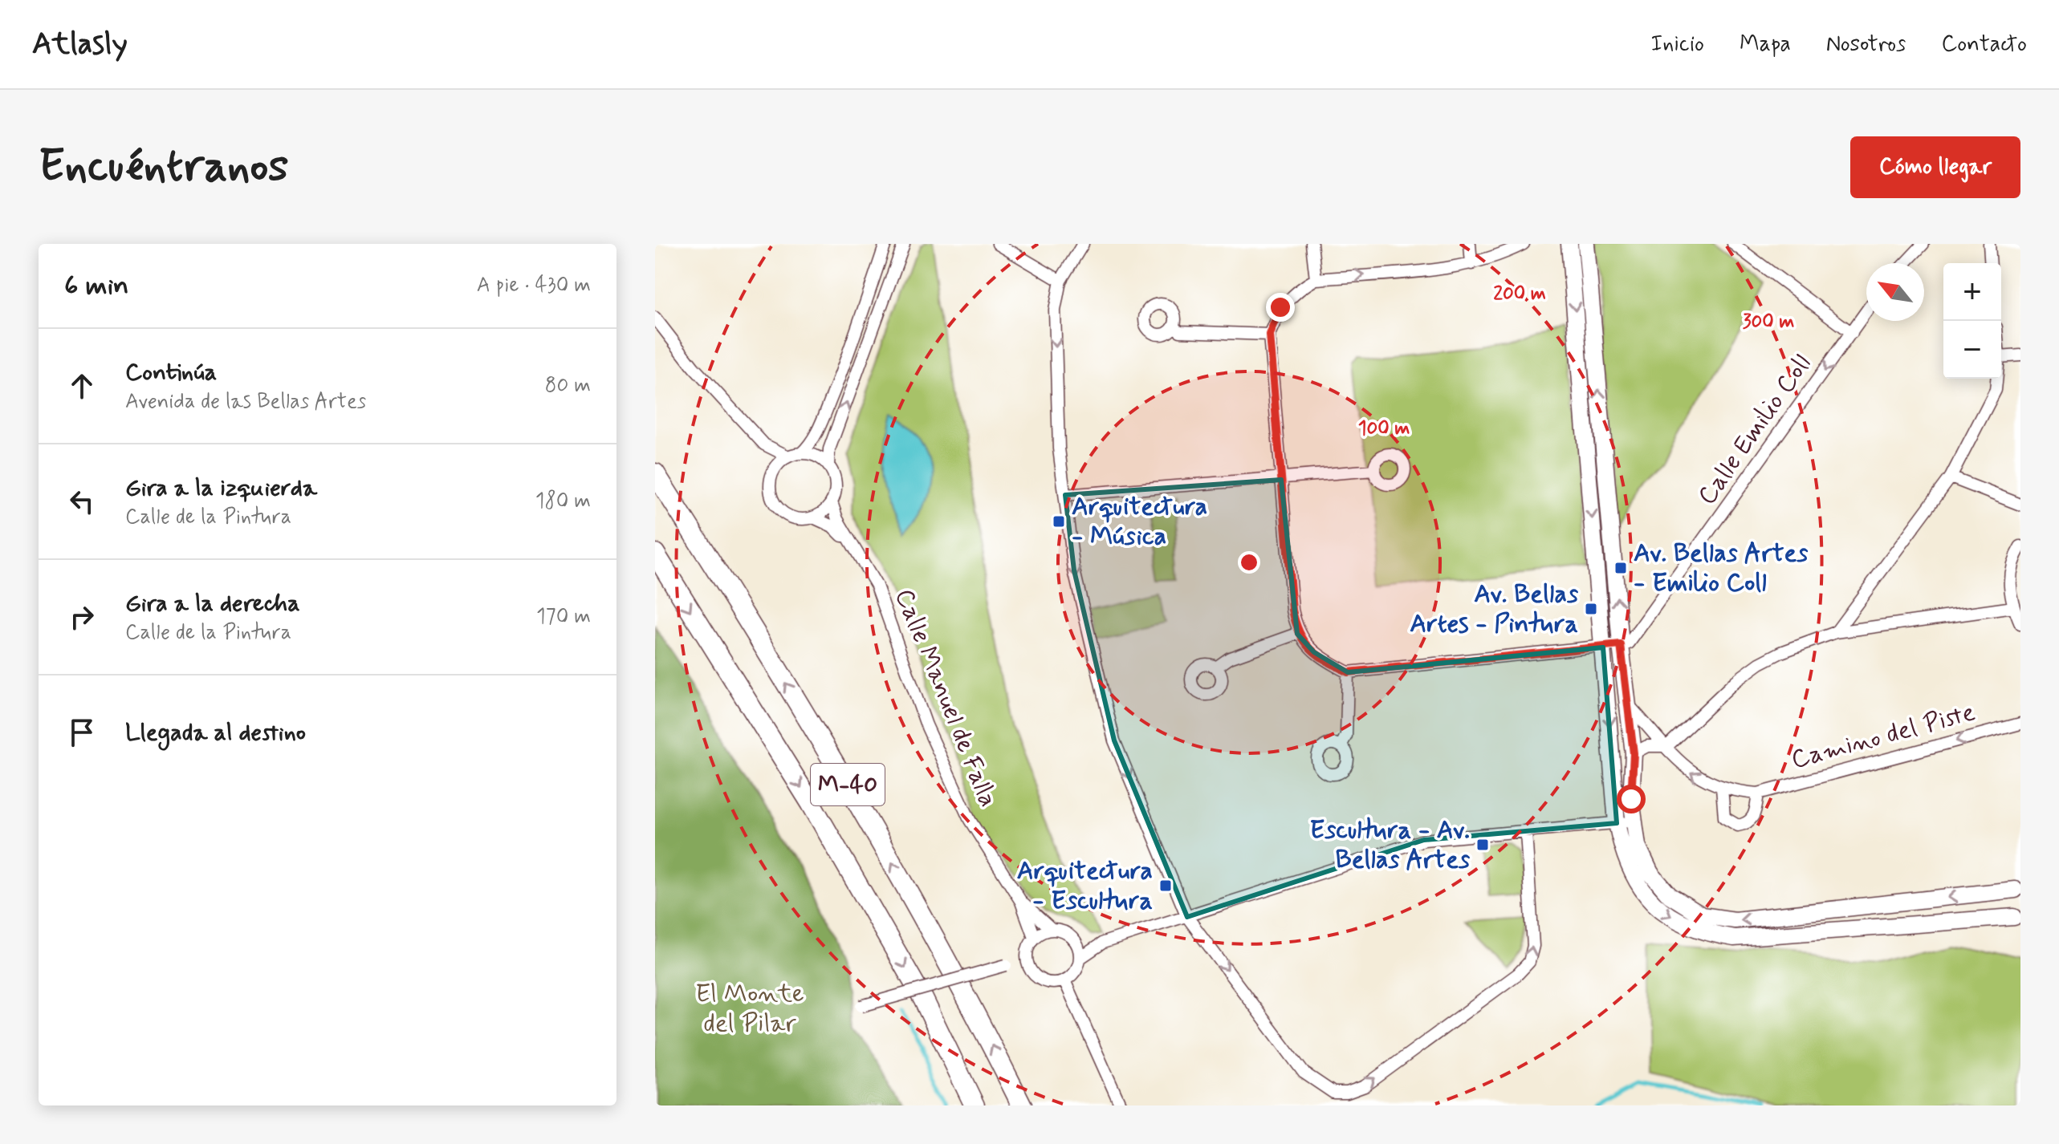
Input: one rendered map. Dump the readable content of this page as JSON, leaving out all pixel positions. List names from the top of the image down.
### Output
{
  "streets": {
    "highway": ["M-40"],
    "street": ["Calle Emilio Coll", "Calle Manuel de Falla", "Camino del Piste"]
  },
  "one_way": ["Calle Emilio Coll", "Camino del Piste"],
  "parks": ["El Monte del Pilar"],
  "places": {
    "transit": [
      "Arquitectura - Música",
      "Av. Bellas Artes - Emilio Coll",
      "Av. Bellas Artes - Pintura",
      "Escultura - Av. Bellas Artes",
      "Arquitectura - Escultura"
    ]
  },
  "north": "top left",
  "page": {
    "header": "Atlasly",
    "nav": [
      "Inicio",
      "Mapa",
      "Nosotros",
      "Contacto"
    ],
    "buttons": "Cómo llegar",
    "title": "Encuéntranos",
    "heading": ["6 min", "A pie · 430 m"],
    "map_buttons": ["+", "−"],
    "list": [
      ["Continúa", "Avenida de las Bellas Artes", "80 m"],
      ["Gira a la izquierda", "Calle de la Pintura", "180 m"],
      ["Gira a la derecha", "Calle de la Pintura", "170 m"],
      "Llegada al destino"
    ]
  },
  "rings": ["200 m", "300 m", "100 m"]
}
